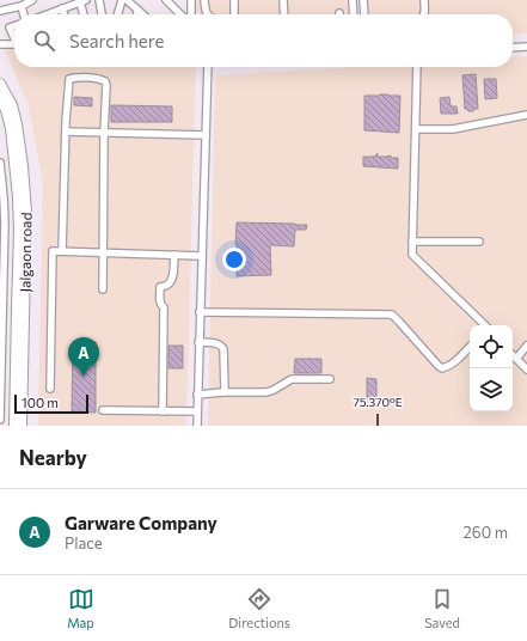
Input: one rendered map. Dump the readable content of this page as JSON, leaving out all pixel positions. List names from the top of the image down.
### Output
{
  "streets": {
    "highway": ["Jalgaon road"]
  },
  "scale_bar": "100 m",
  "page": {
    "search": "Search here",
    "pins": "A",
    "scale": "100 m",
    "heading": "Nearby",
    "list": [
      {
        "mark": "A",
        "name": "Garware Company",
        "note": "Place",
        "value": "260 m"
      }
    ],
    "nav": ["Map", "Directions", "Saved"]
  },
  "coordinates": ["75.370°E"]
}
